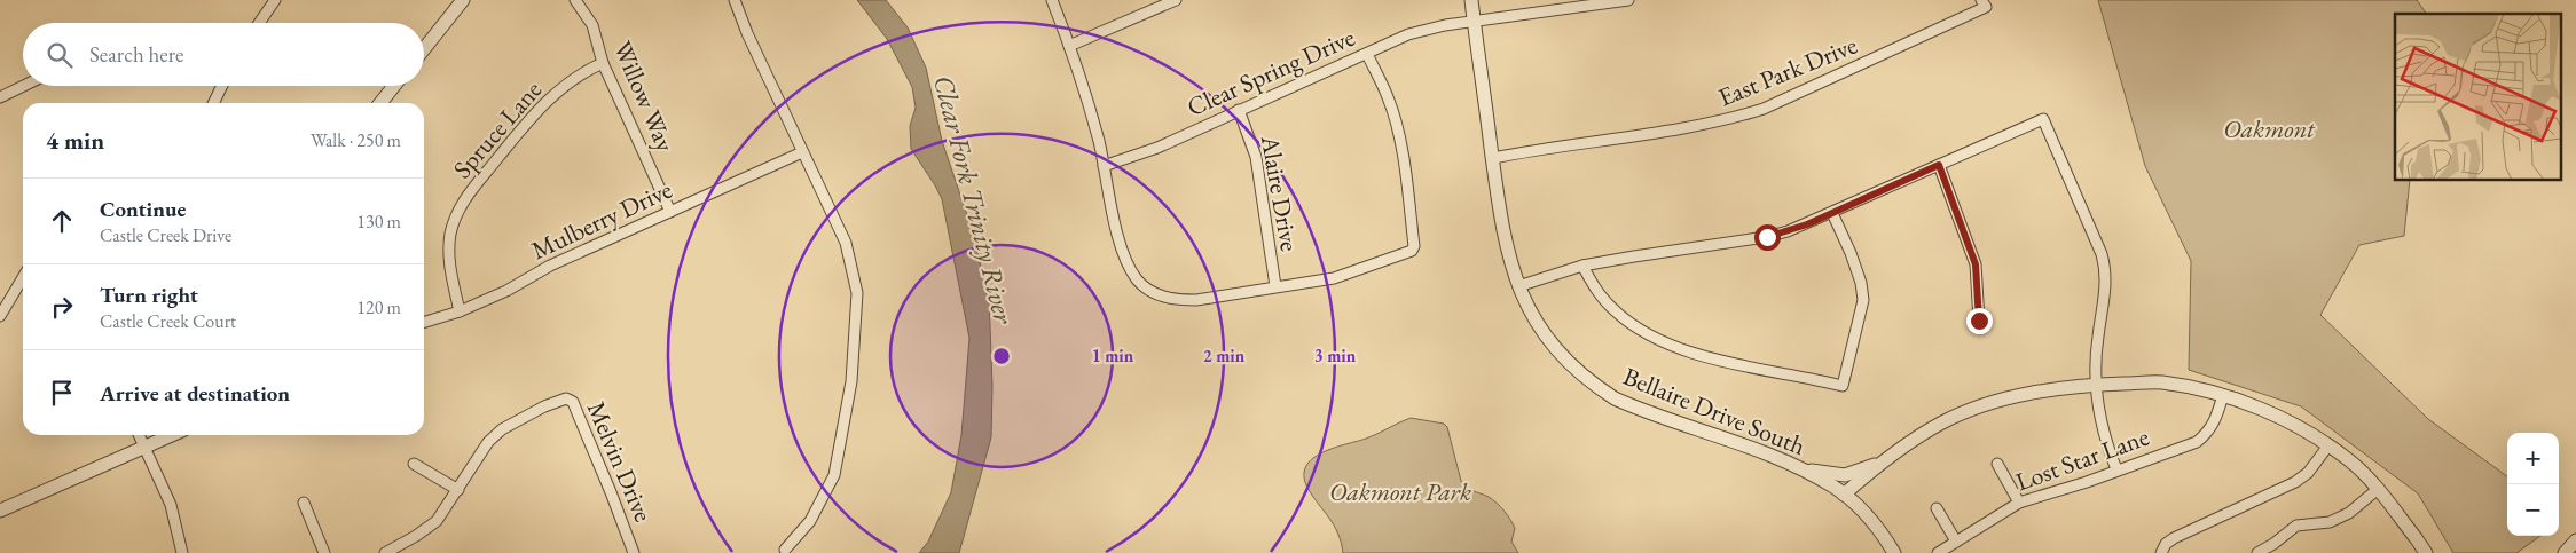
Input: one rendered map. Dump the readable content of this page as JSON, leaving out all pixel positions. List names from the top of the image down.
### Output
{
  "streets": {
    "street": [
      "East Park Drive",
      "Clear Spring Drive",
      "Willow Way",
      "Spruce Lane",
      "Alaire Drive",
      "Mulberry Drive",
      "Bellaire Drive South",
      "Lost Star Lane",
      "Melvin Drive"
    ]
  },
  "crossings": [
    ["East Park Drive", "Bellaire Drive South"],
    ["Clear Spring Drive", "Alaire Drive"],
    ["Clear Spring Drive", "Bellaire Drive South"],
    ["Willow Way", "Spruce Lane"],
    ["Willow Way", "Mulberry Drive"],
    ["Spruce Lane", "Mulberry Drive"]
  ],
  "water": ["Clear Fork Trinity River"],
  "parks": ["Oakmont", "Oakmont Park"],
  "page": {
    "search": "Search here",
    "heading": ["4 min", "Walk · 250 m"],
    "list": [
      ["Continue", "Castle Creek Drive", "130 m"],
      ["Turn right", "Castle Creek Court", "120 m"],
      "Arrive at destination"
    ],
    "map_buttons": ["+", "−"]
  },
  "rings": ["1 min", "2 min", "3 min"]
}
